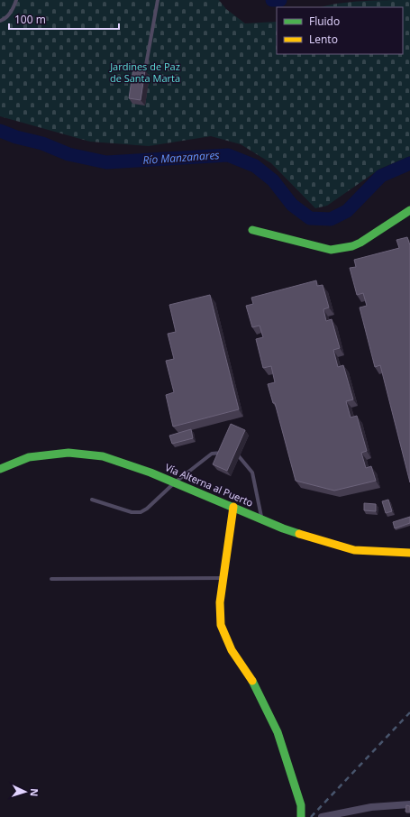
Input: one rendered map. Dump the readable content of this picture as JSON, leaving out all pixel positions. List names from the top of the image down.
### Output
{
  "streets": {
    "street": ["Vía Alterna al Puerto"]
  },
  "water": ["Río Manzanares"],
  "parks": ["Jardines de Paz de Santa Marta"],
  "legend": ["Fluido", "Lento"],
  "scale_bar": "100 m",
  "north": "right"
}
